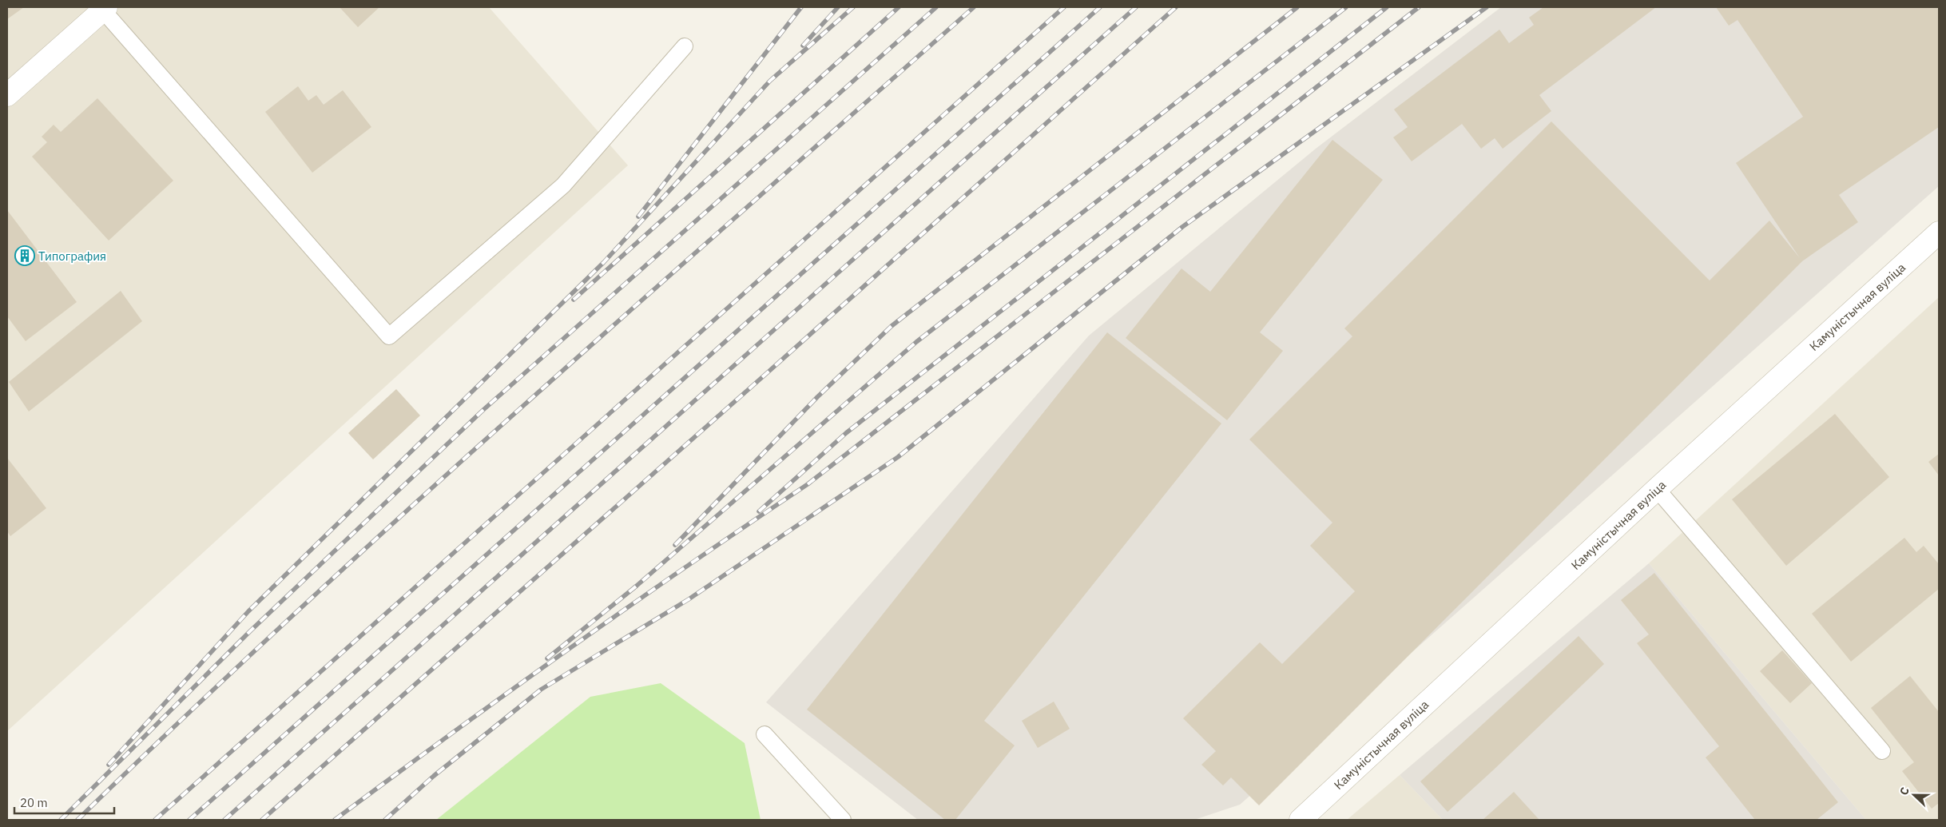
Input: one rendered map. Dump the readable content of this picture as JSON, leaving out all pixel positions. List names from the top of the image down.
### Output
{
  "streets": {
    "street": ["Камуністычная вуліца"]
  },
  "places": {
    "building": ["Типография"]
  },
  "scale_bar": "20 m",
  "north": "left"
}
